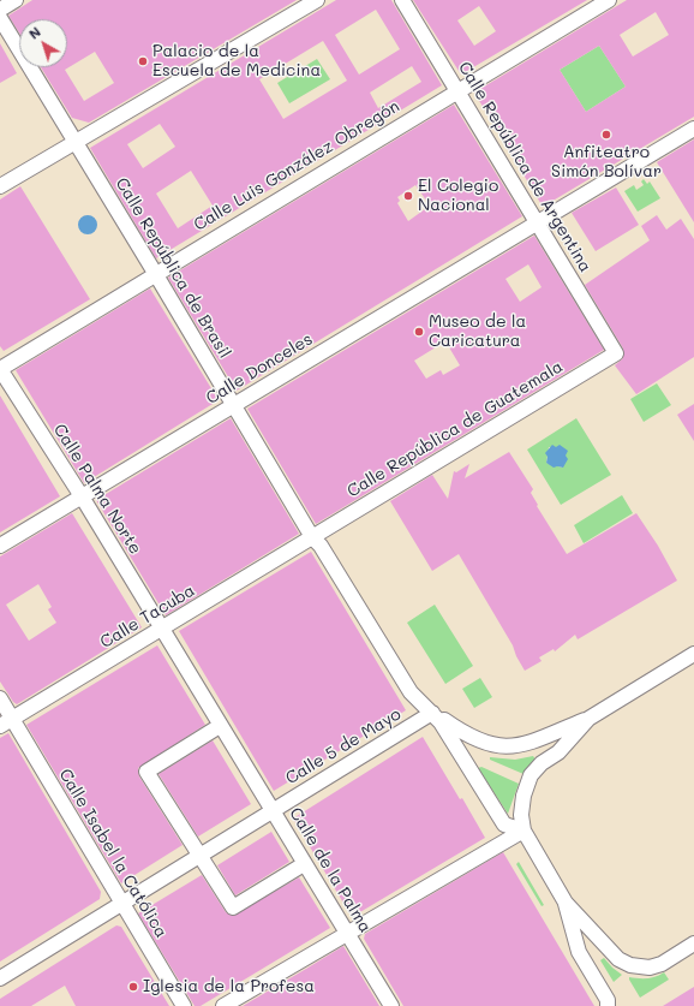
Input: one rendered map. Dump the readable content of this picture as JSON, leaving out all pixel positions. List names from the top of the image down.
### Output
{
  "streets": {
    "street": [
      "Calle Luis González Obregón",
      "Calle República de Argentina",
      "Calle República de Brasil",
      "Calle Donceles",
      "Calle República de Guatemala",
      "Calle Palma Norte",
      "Calle Tacuba",
      "Calle 5 de Mayo",
      "Calle Isabel la Católica",
      "Calle de la Palma"
    ]
  },
  "crossings": [
    ["Calle Luis González Obregón", "Calle República de Argentina"],
    ["Calle Luis González Obregón", "Calle República de Brasil"],
    ["Calle Luis González Obregón", "Calle Palma Norte"],
    ["Calle República de Argentina", "Calle Donceles"],
    ["Calle República de Argentina", "Calle República de Guatemala"],
    ["Calle República de Brasil", "Calle Donceles"],
    ["Calle República de Brasil", "Calle República de Guatemala"],
    ["Calle República de Brasil", "Calle Tacuba"],
    ["Calle República de Brasil", "Calle 5 de Mayo"],
    ["Calle Donceles", "Calle Palma Norte"],
    ["Calle República de Guatemala", "Calle Tacuba"],
    ["Calle Palma Norte", "Calle Tacuba"],
    ["Calle Palma Norte", "Calle de la Palma"],
    ["Calle Tacuba", "Calle Isabel la Católica"],
    ["Calle Tacuba", "Calle de la Palma"],
    ["Calle 5 de Mayo", "Calle Isabel la Católica"],
    ["Calle 5 de Mayo", "Calle de la Palma"]
  ],
  "places": [
    "Palacio de la Escuela de Medicina",
    "Anfiteatro Simón Bolívar",
    "El Colegio Nacional",
    "Museo de la Caricatura",
    "Iglesia de la Profesa"
  ],
  "north": "top left"
}
